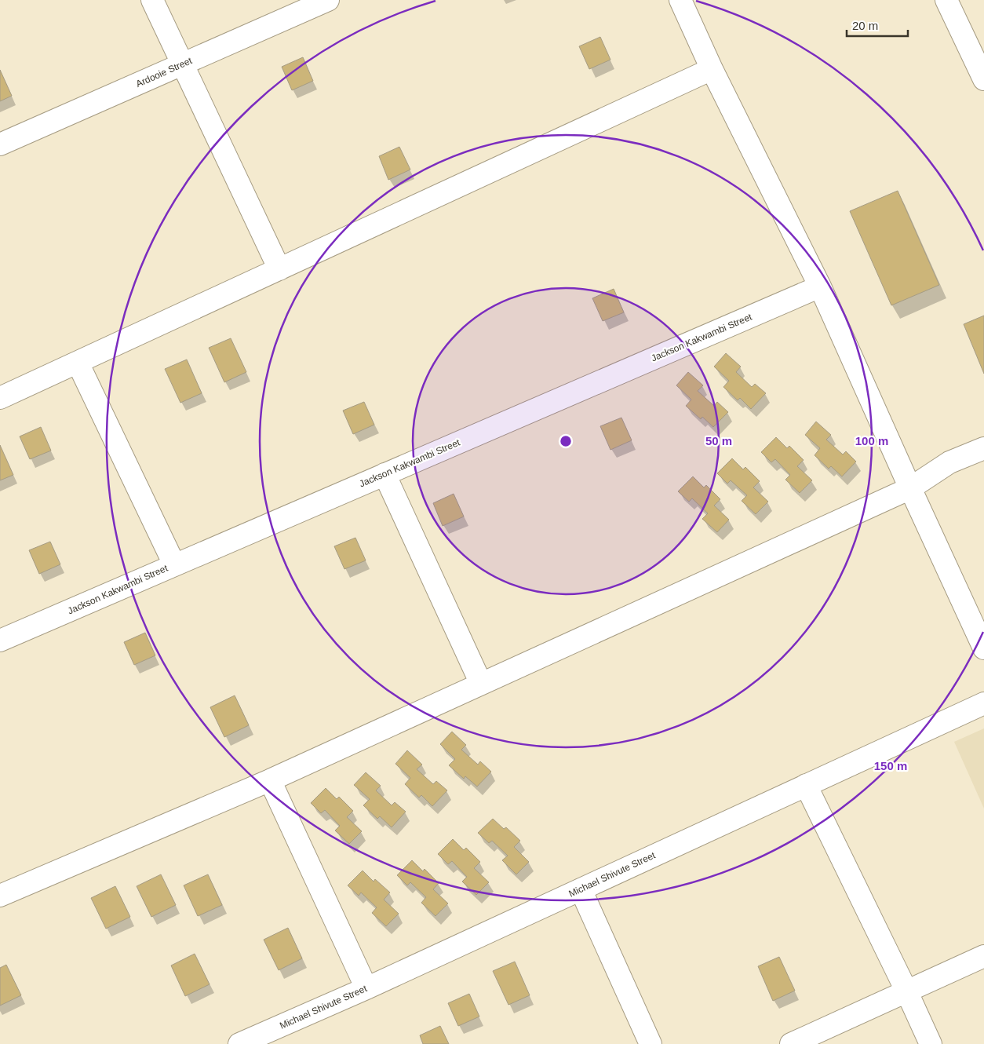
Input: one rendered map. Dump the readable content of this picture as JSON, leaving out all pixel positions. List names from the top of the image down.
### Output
{
  "streets": {
    "street": ["Ardooie Street", "Jackson Kakwambi Street", "Michael Shivute Street"]
  },
  "scale_bar": "20 m",
  "rings": ["50 m", "100 m", "150 m"]
}
